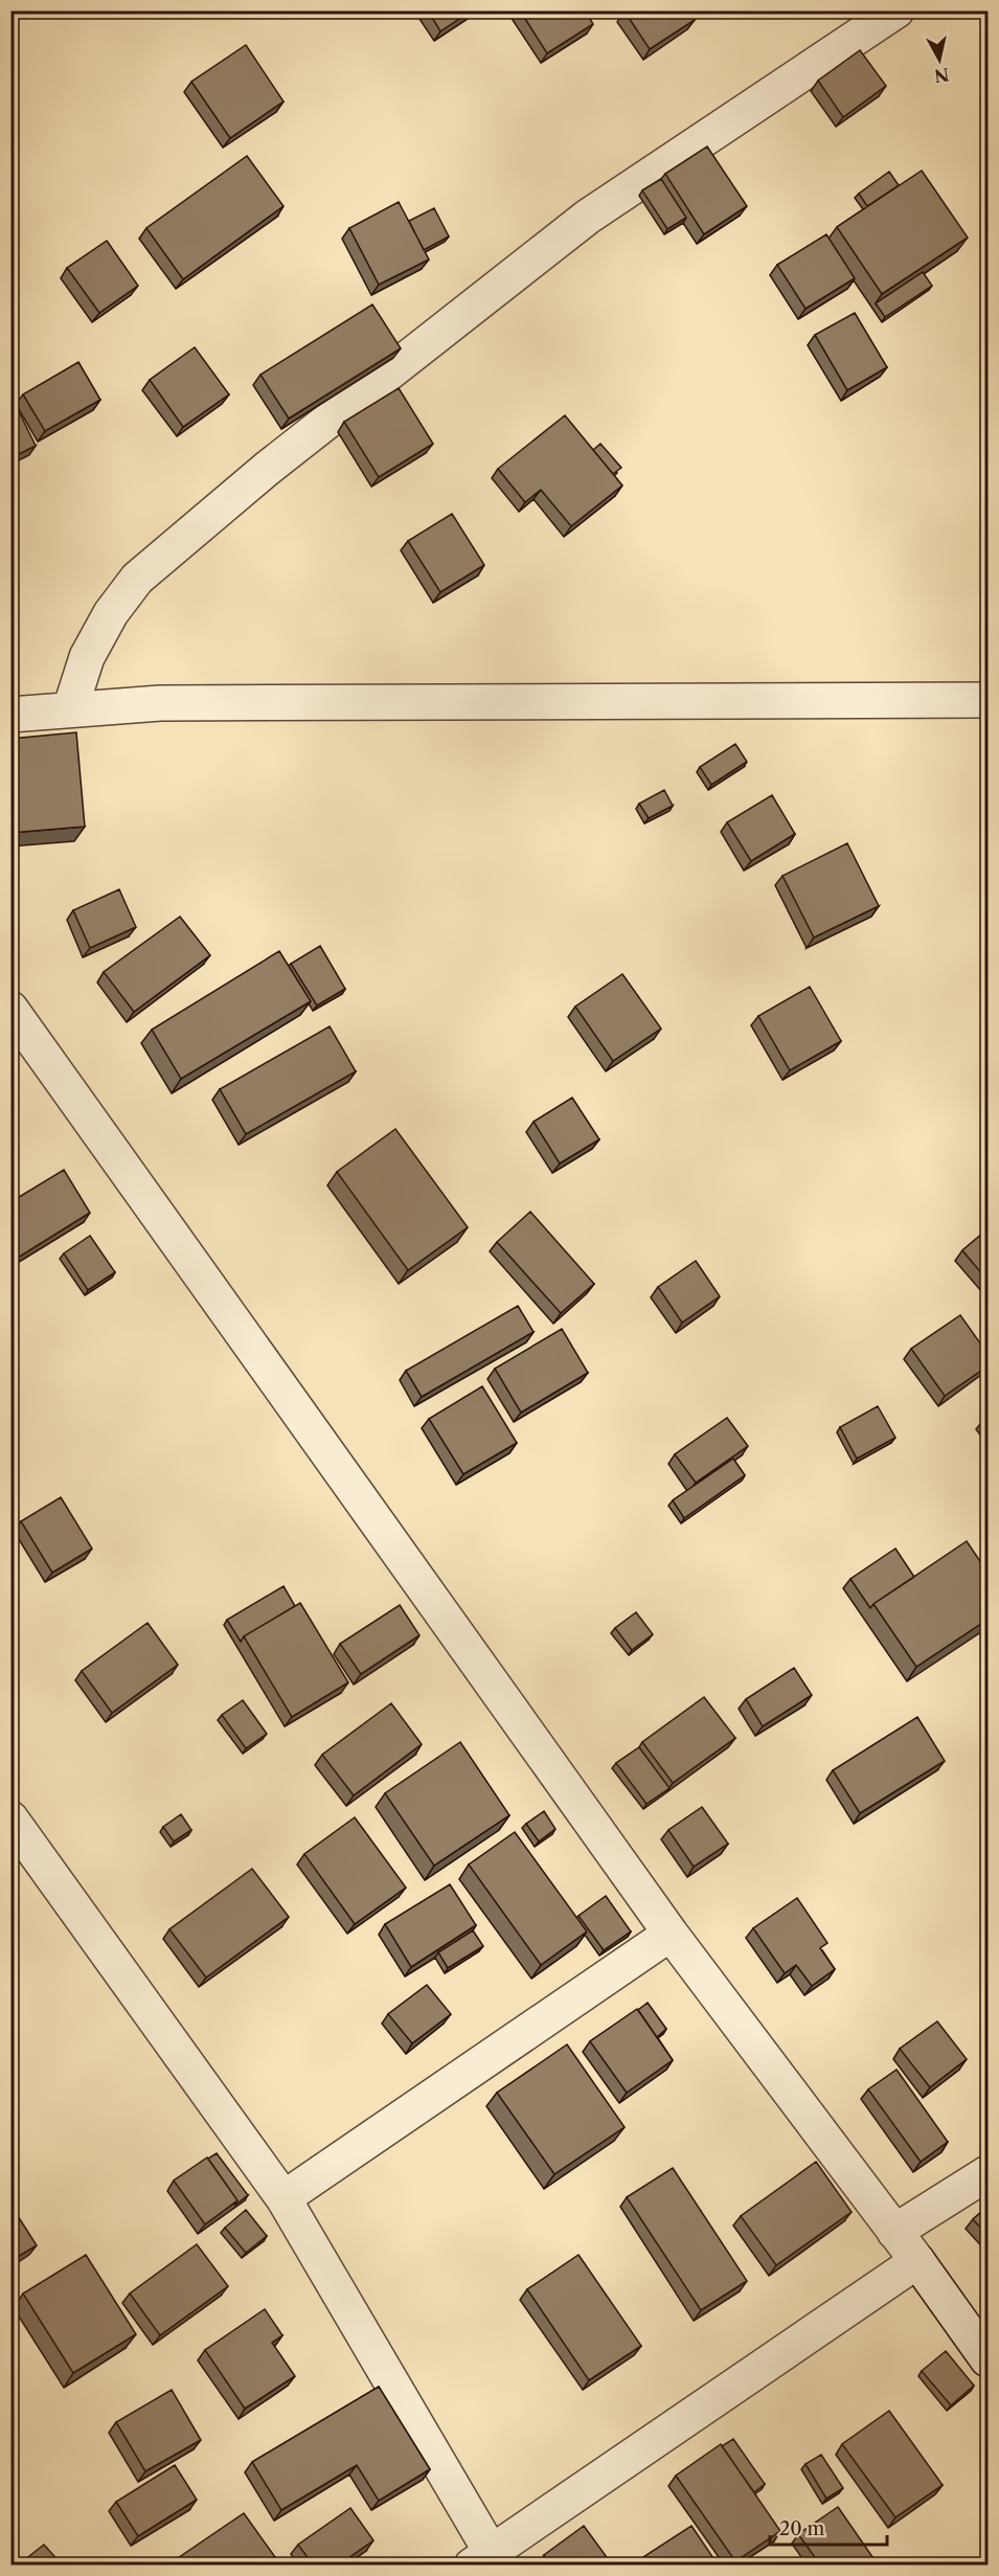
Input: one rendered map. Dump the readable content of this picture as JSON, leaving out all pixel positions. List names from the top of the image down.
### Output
{
  "scale_bar": "20 m",
  "north": "bottom"
}
